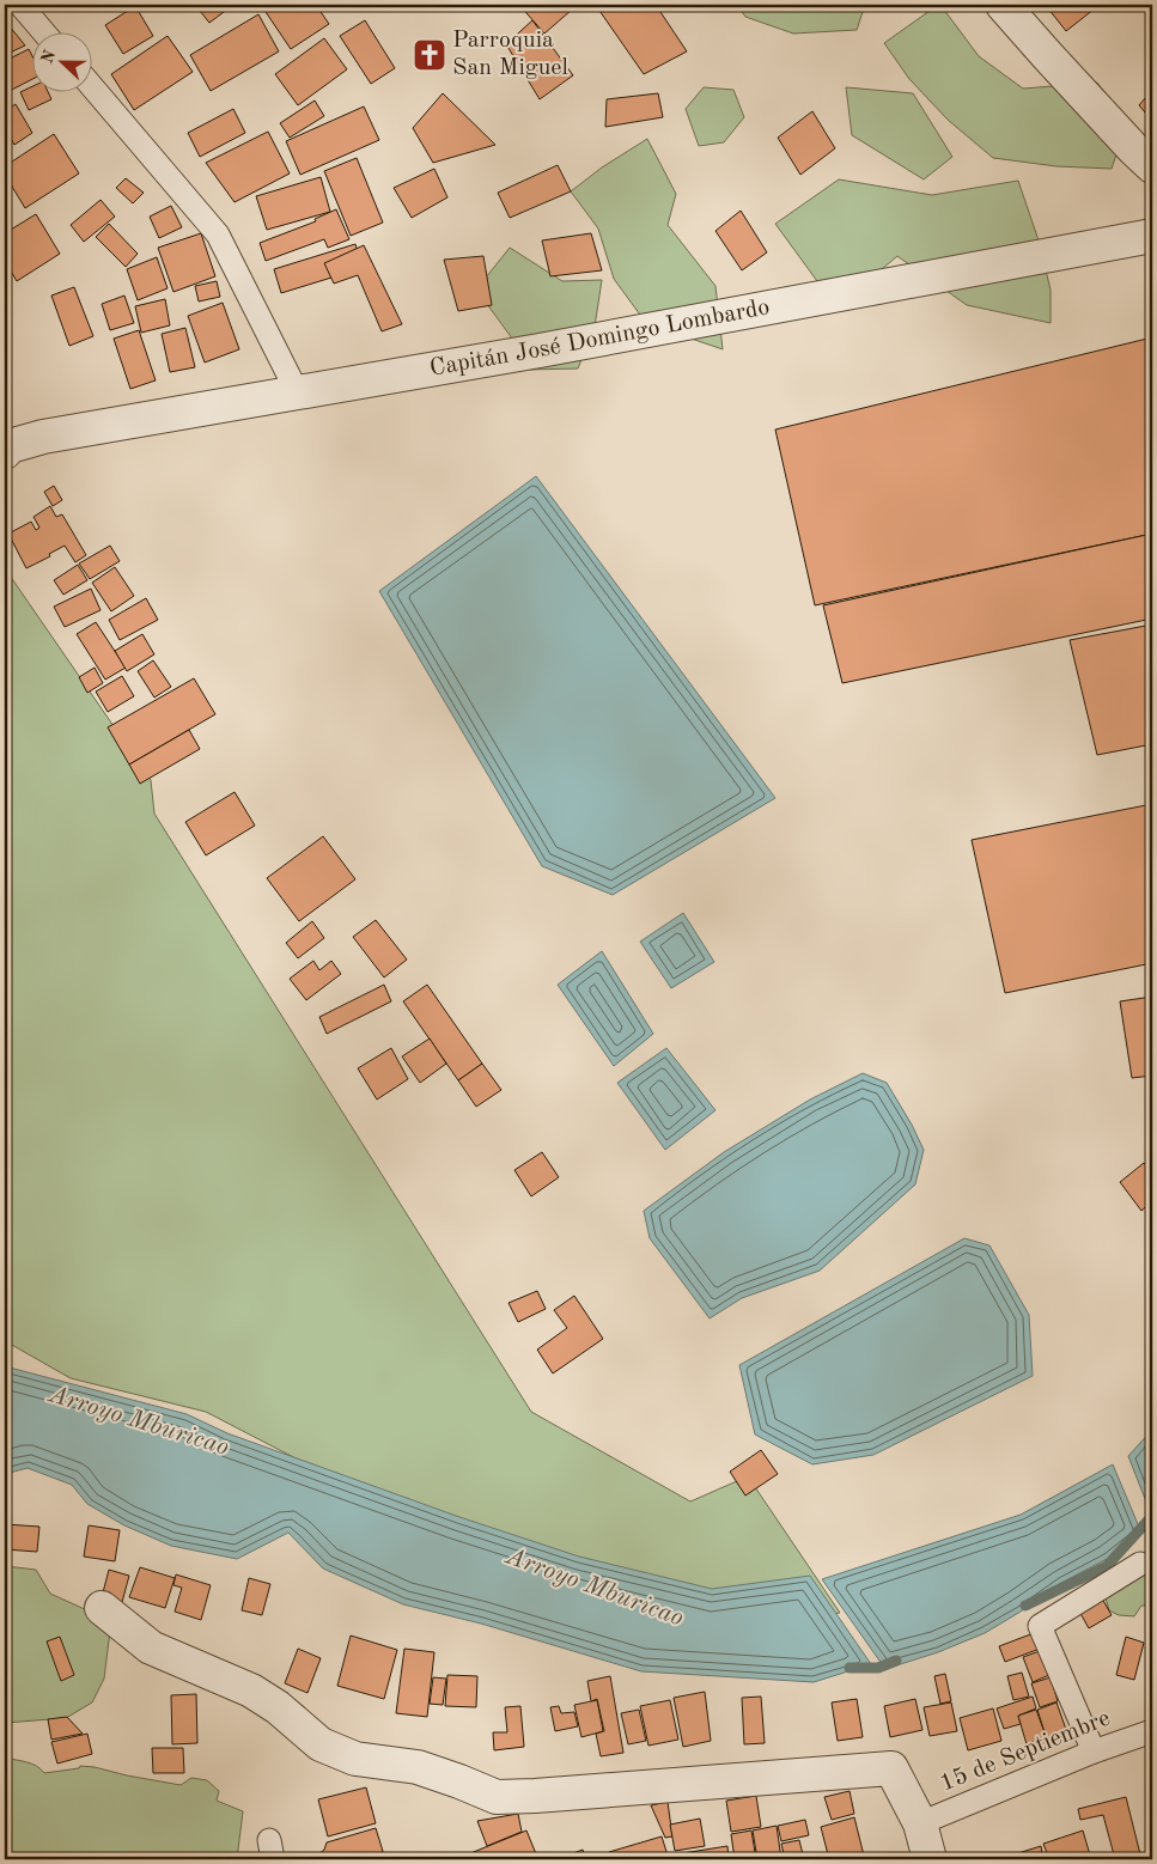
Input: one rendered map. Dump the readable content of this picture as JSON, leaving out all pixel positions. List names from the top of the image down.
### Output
{
  "streets": {
    "street": ["Capitán José Domingo Lombardo"],
    "lane": ["15 de Septiembre"]
  },
  "water": ["Arroyo Mburicao"],
  "places": {
    "church": ["Parroquia San Miguel"]
  },
  "north": "left"
}
